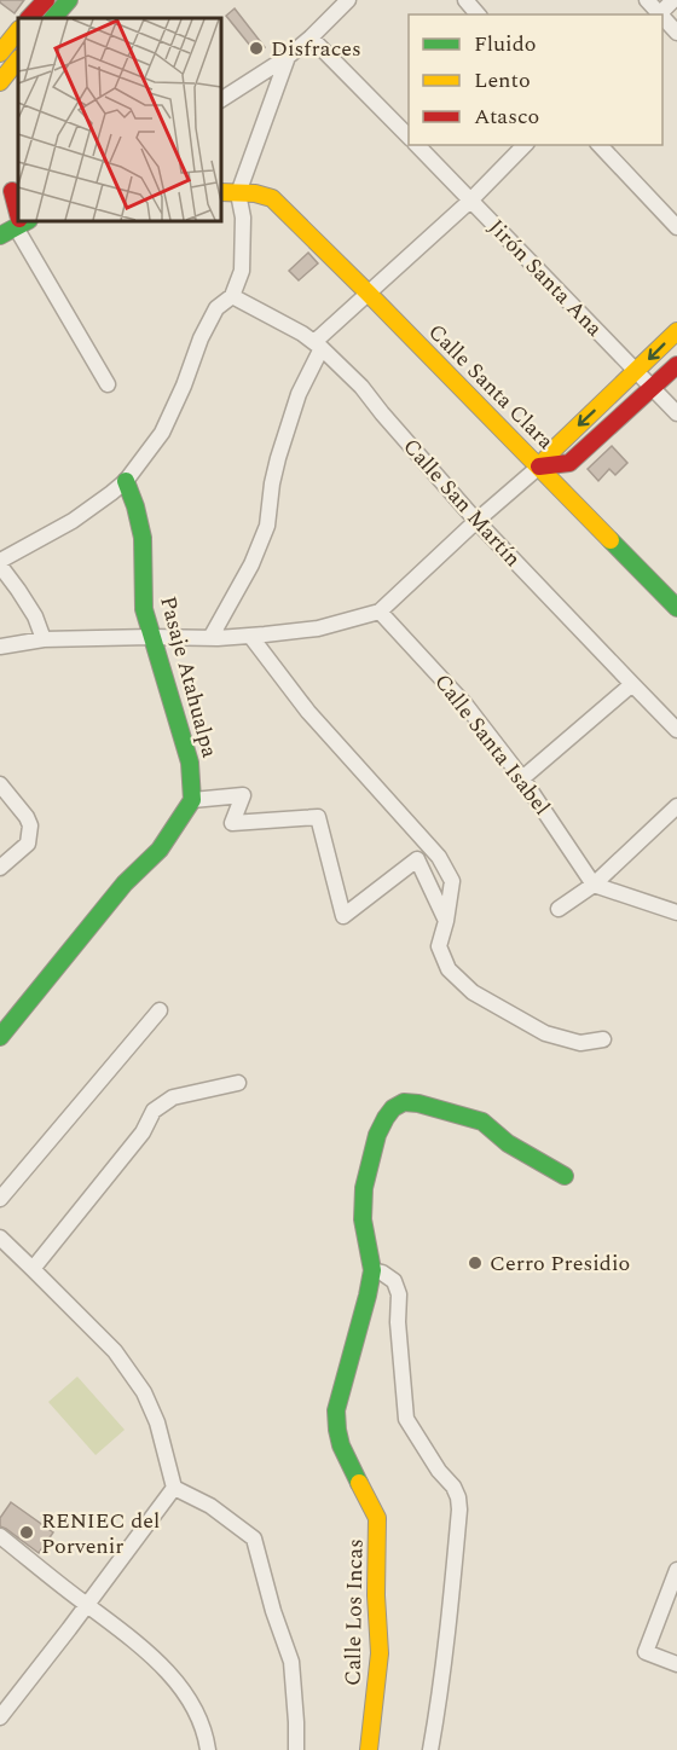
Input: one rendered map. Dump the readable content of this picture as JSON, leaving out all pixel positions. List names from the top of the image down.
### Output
{
  "streets": {
    "street": [
      "Jirón Santa Ana",
      "Calle Santa Clara",
      "Calle San Martín",
      "Pasaje Atahualpa",
      "Calle Santa Isabel",
      "Calle Los Incas"
    ]
  },
  "places": ["Disfraces", "Cerro Presidio", "RENIEC del Porvenir"],
  "legend": ["Fluido", "Lento", "Atasco"]
}
